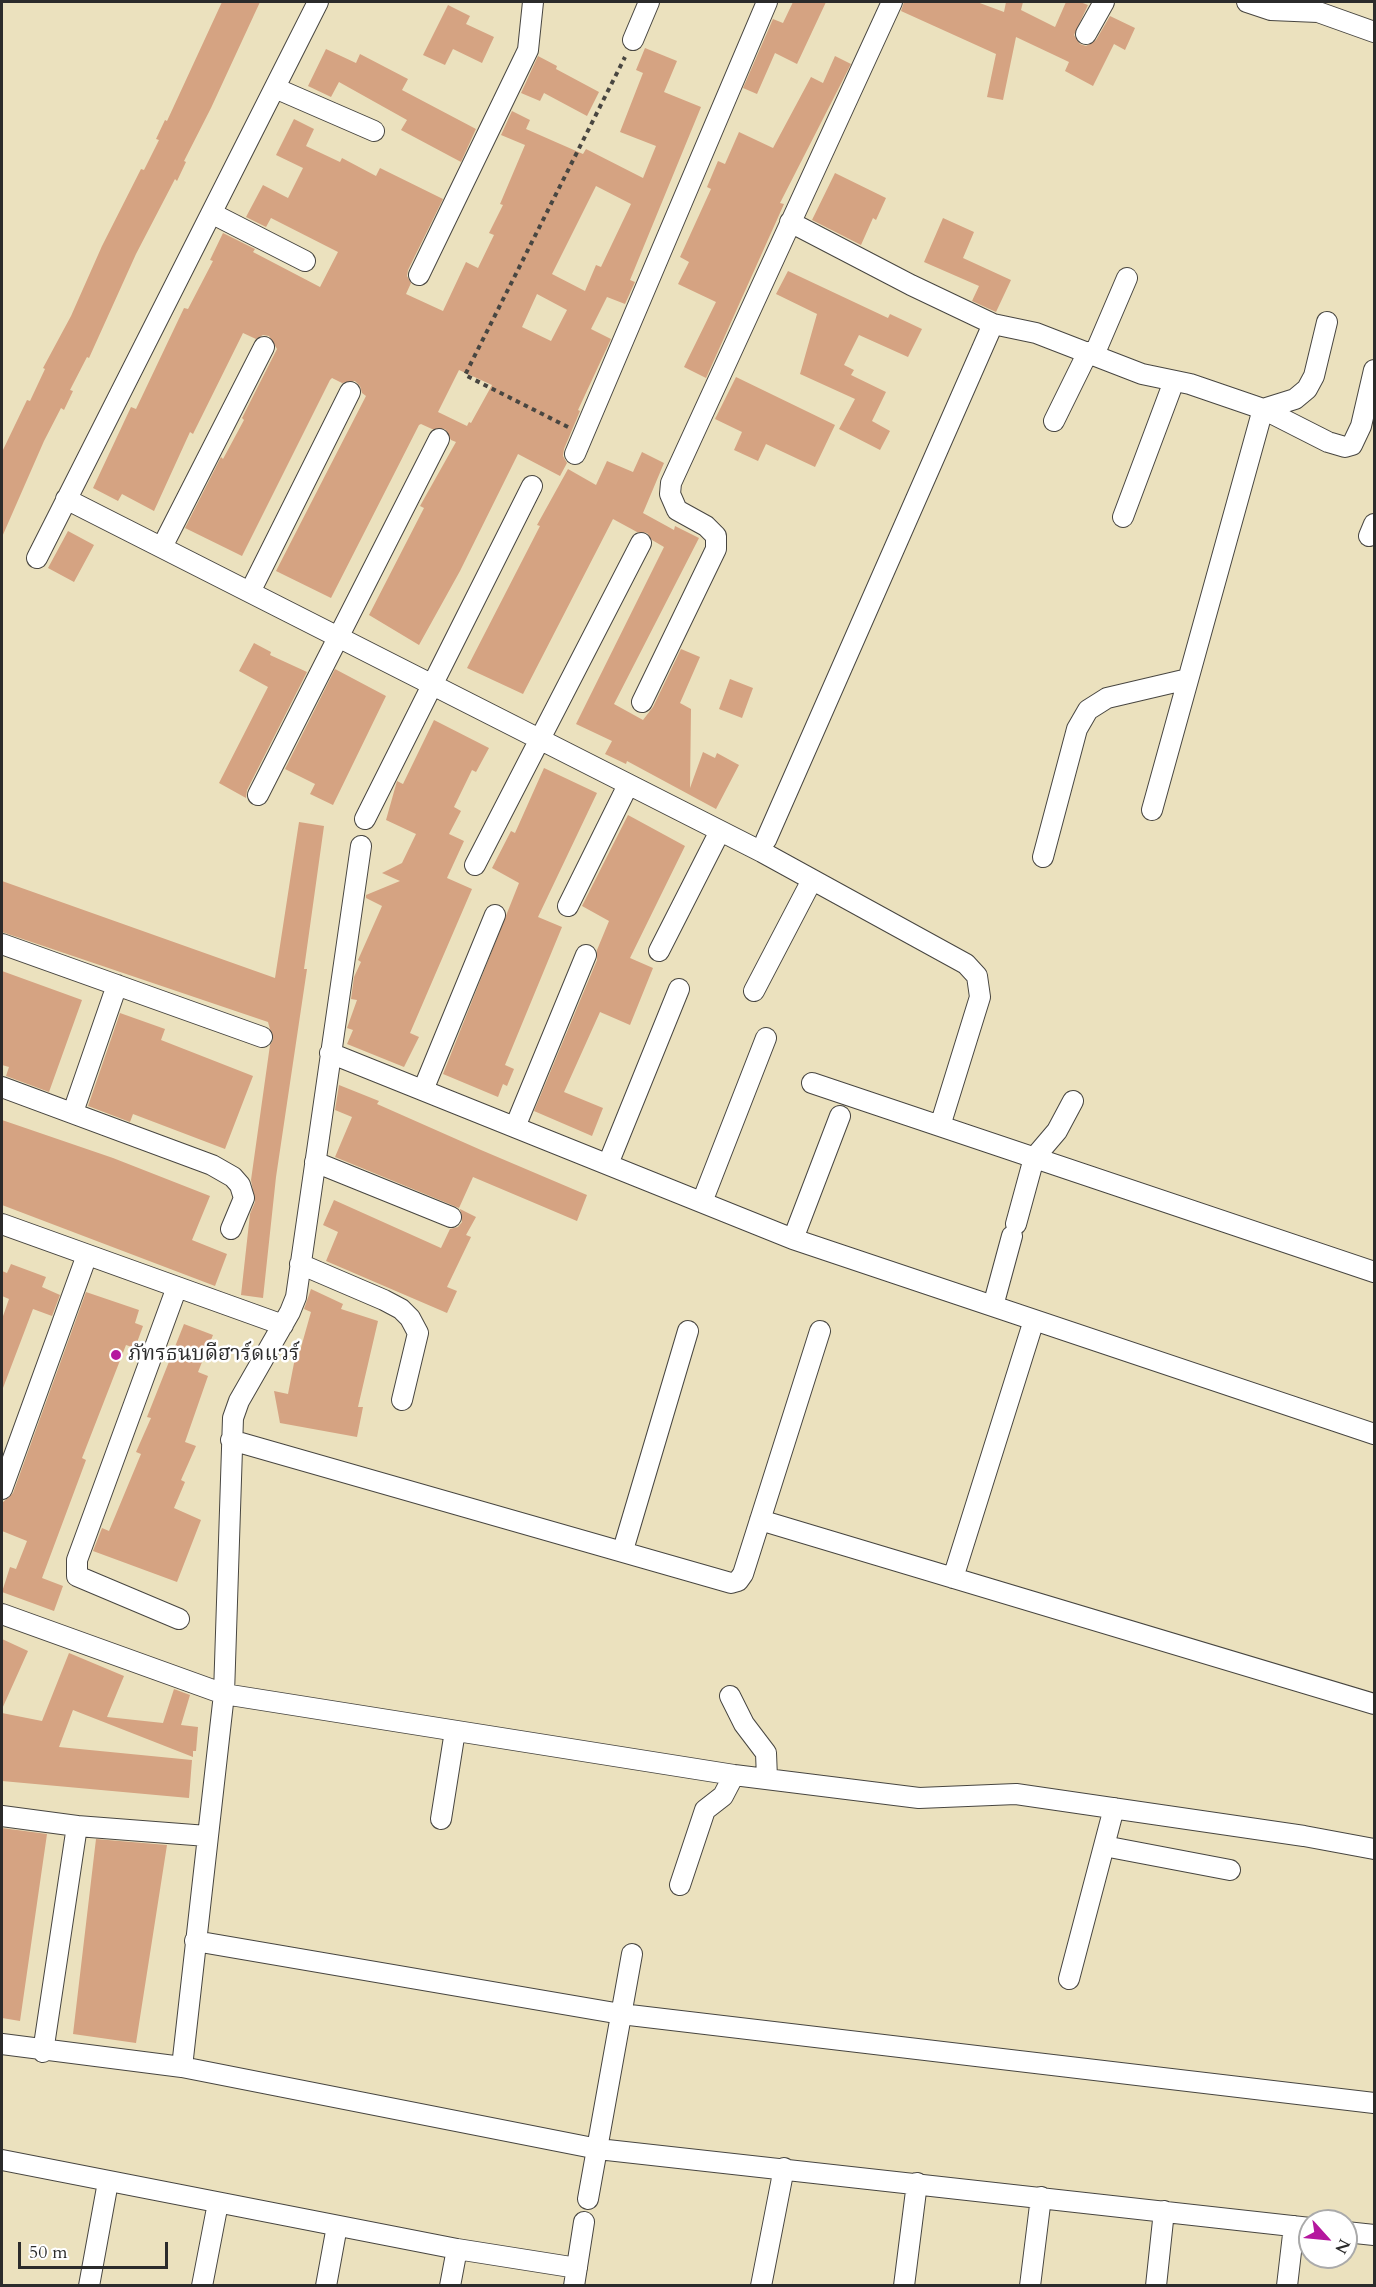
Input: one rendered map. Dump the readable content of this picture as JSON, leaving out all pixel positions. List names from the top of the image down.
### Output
{
  "places": ["ภัทรธนบดีฮาร์ดแวร์"],
  "scale_bar": "50 m",
  "north": "bottom right"
}
